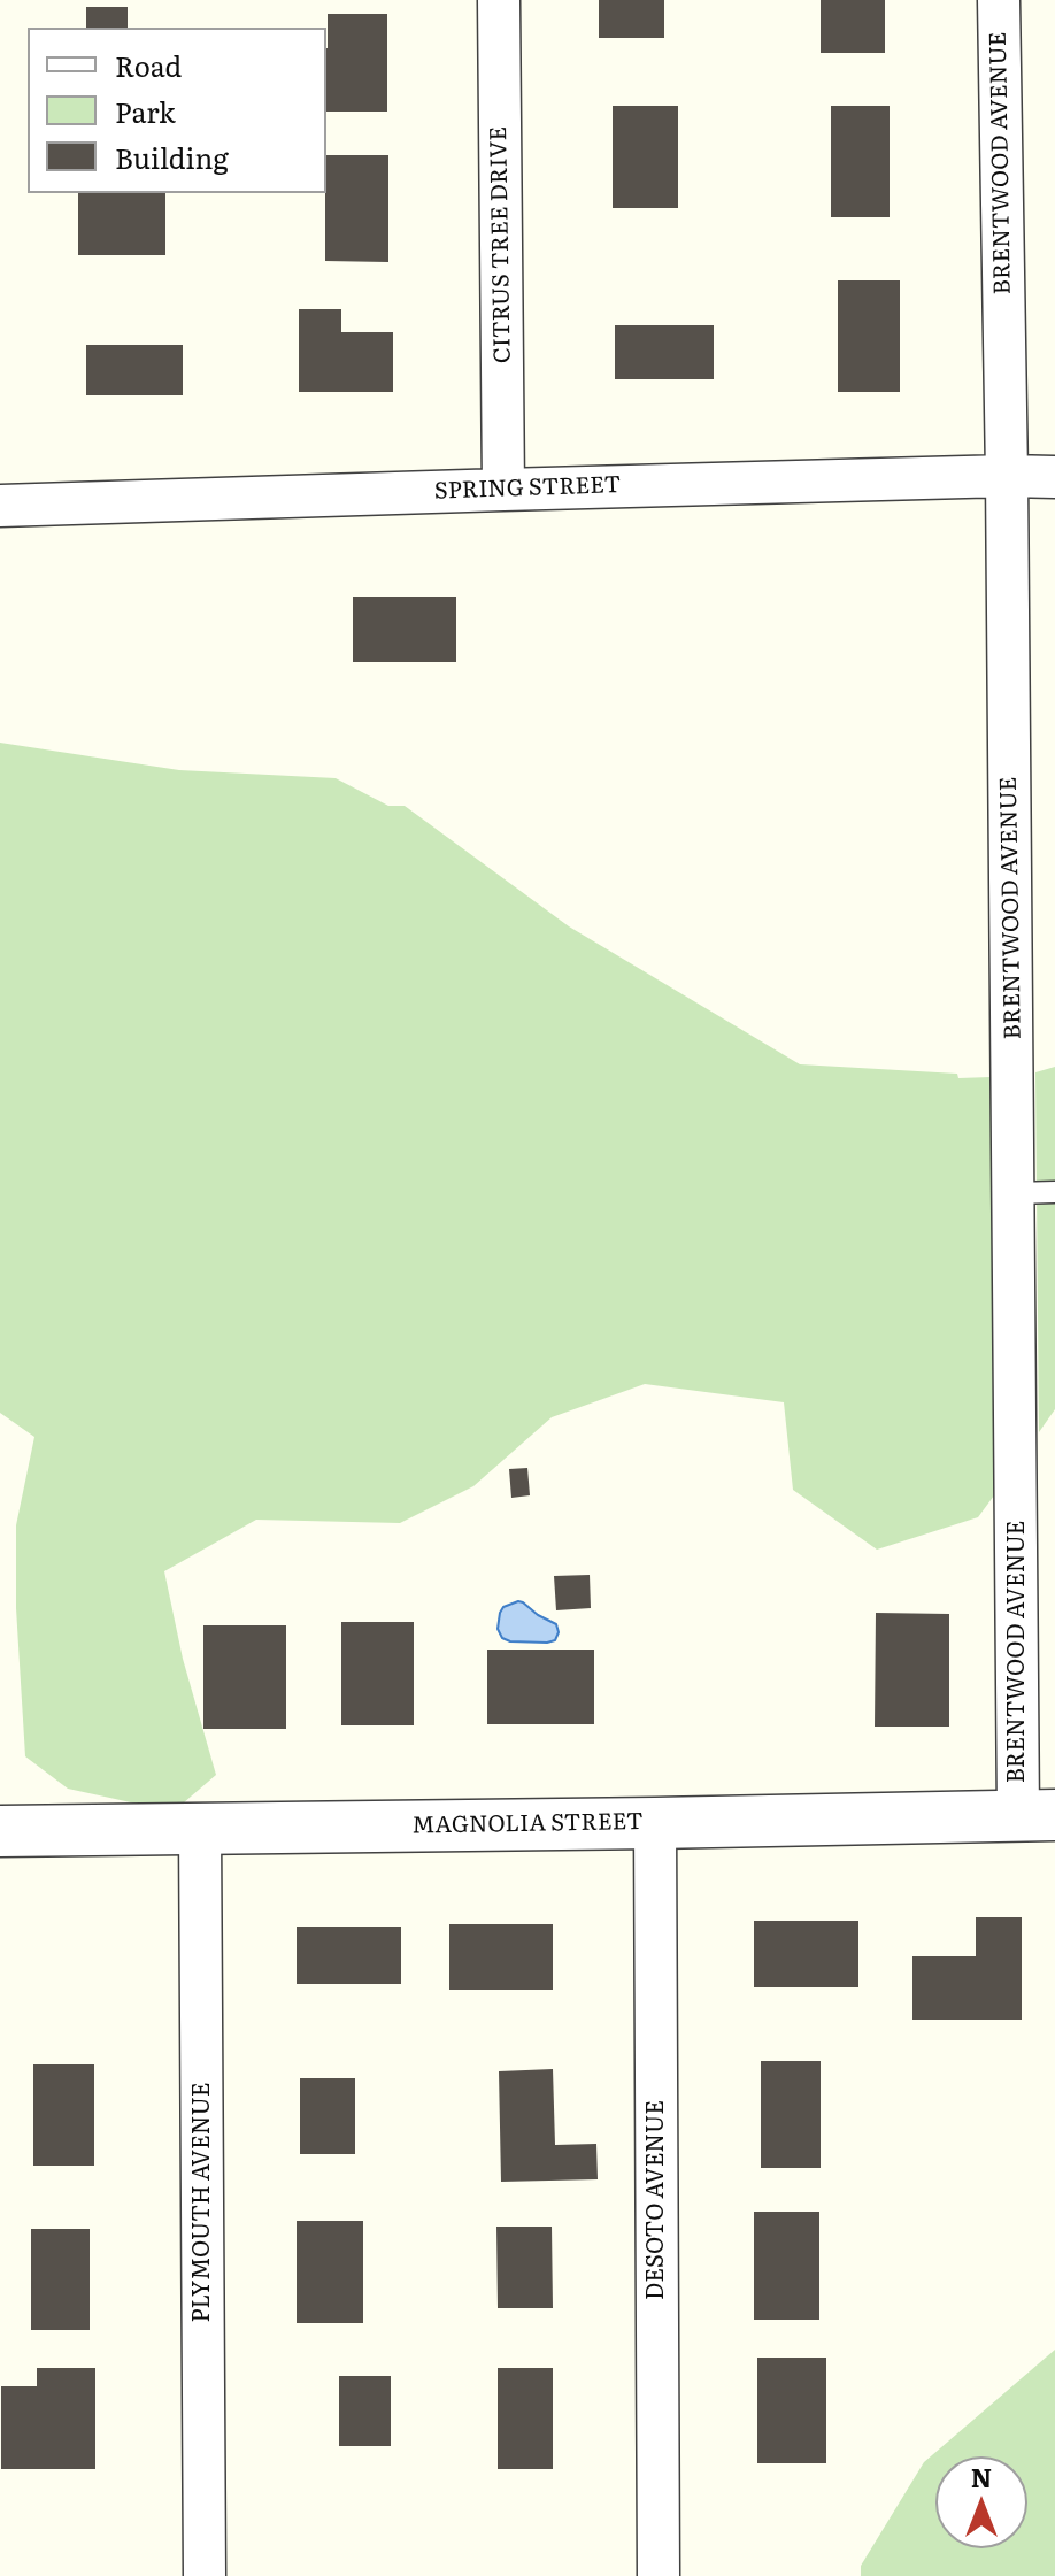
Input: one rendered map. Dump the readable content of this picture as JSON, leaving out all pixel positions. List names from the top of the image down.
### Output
{
  "streets": {
    "street": [
      "BRENTWOOD AVENUE",
      "CITRUS TREE DRIVE",
      "SPRING STREET",
      "MAGNOLIA STREET",
      "DESOTO AVENUE",
      "PLYMOUTH AVENUE"
    ]
  },
  "crossings": [
    ["BRENTWOOD AVENUE", "SPRING STREET"],
    ["BRENTWOOD AVENUE", "MAGNOLIA STREET"],
    ["CITRUS TREE DRIVE", "SPRING STREET"],
    ["MAGNOLIA STREET", "DESOTO AVENUE"],
    ["MAGNOLIA STREET", "PLYMOUTH AVENUE"]
  ],
  "legend": ["Road", "Park", "Building"],
  "north": "top"
}
